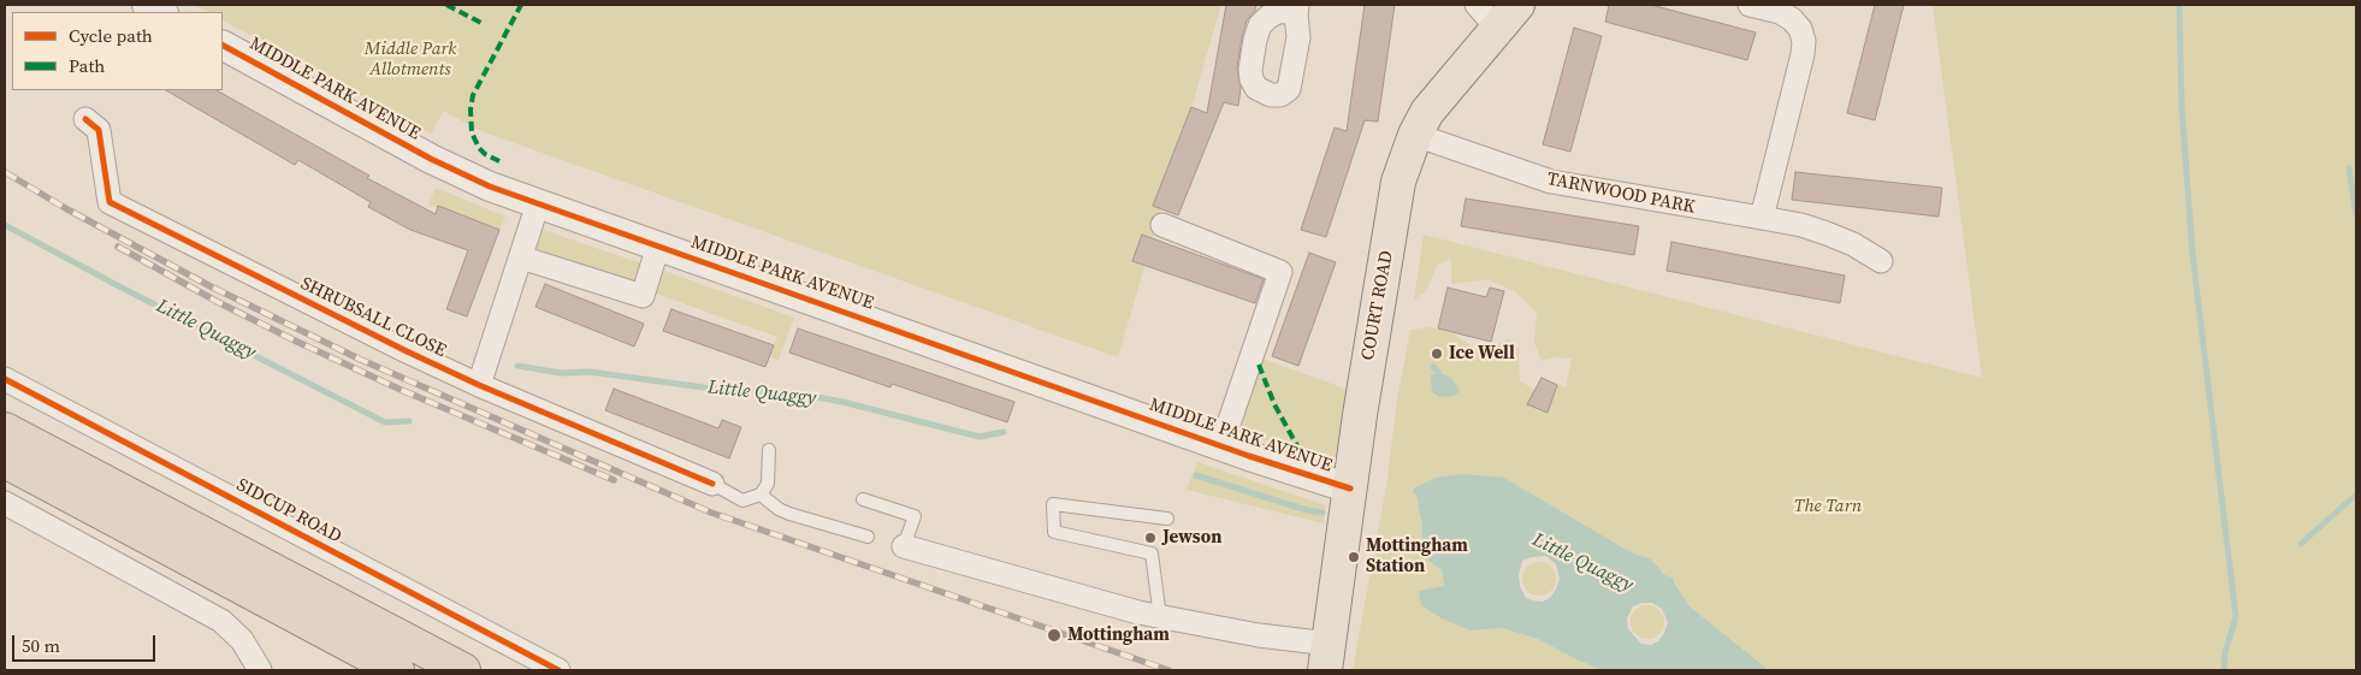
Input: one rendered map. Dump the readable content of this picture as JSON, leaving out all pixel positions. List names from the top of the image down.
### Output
{
  "streets": {
    "main road": ["COURT ROAD"],
    "street": [
      "MIDDLE PARK AVENUE",
      "TARNWOOD PARK",
      "SHRUBSALL CLOSE",
      "SIDCUP ROAD"
    ]
  },
  "crossings": [
    ["MIDDLE PARK AVENUE", "COURT ROAD"],
    ["TARNWOOD PARK", "COURT ROAD"]
  ],
  "water": ["Little Quaggy"],
  "parks": ["Middle Park Allotments", "The Tarn"],
  "places": [
    "Ice Well",
    "Jewson",
    "Mottingham Station",
    "Mottingham"
  ],
  "legend": ["Cycle path", "Path"],
  "scale_bar": "50 m"
}
